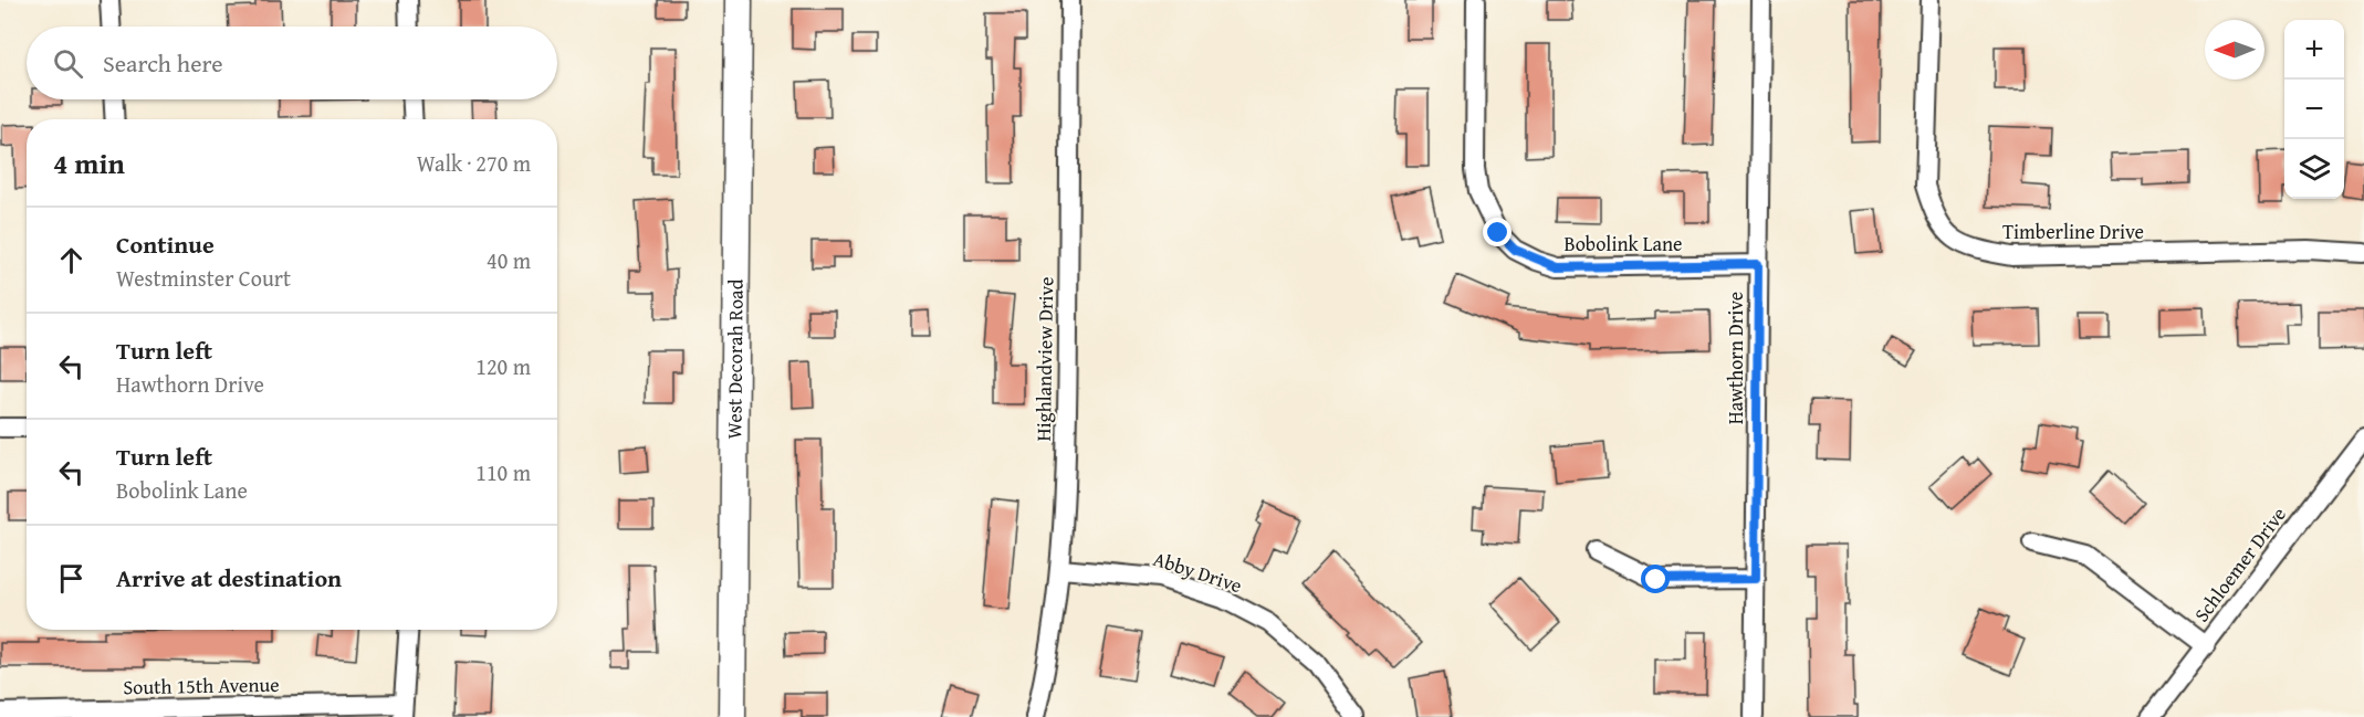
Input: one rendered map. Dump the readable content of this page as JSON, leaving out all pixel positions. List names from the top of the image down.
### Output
{
  "streets": {
    "street": [
      "Timberline Drive",
      "Bobolink Lane",
      "Hawthorn Drive",
      "West Decorah Road",
      "Highlandview Drive",
      "Schloemer Drive",
      "Abby Drive",
      "South 15th Avenue"
    ]
  },
  "crossings": [
    ["Bobolink Lane", "Hawthorn Drive"],
    ["Highlandview Drive", "Abby Drive"]
  ],
  "north": "left",
  "page": {
    "map_buttons": ["+", "−"],
    "search": "Search here",
    "heading": ["4 min", "Walk · 270 m"],
    "list": [
      ["Continue", "Westminster Court", "40 m"],
      ["Turn left", "Hawthorn Drive", "120 m"],
      ["Turn left", "Bobolink Lane", "110 m"],
      "Arrive at destination"
    ]
  }
}
